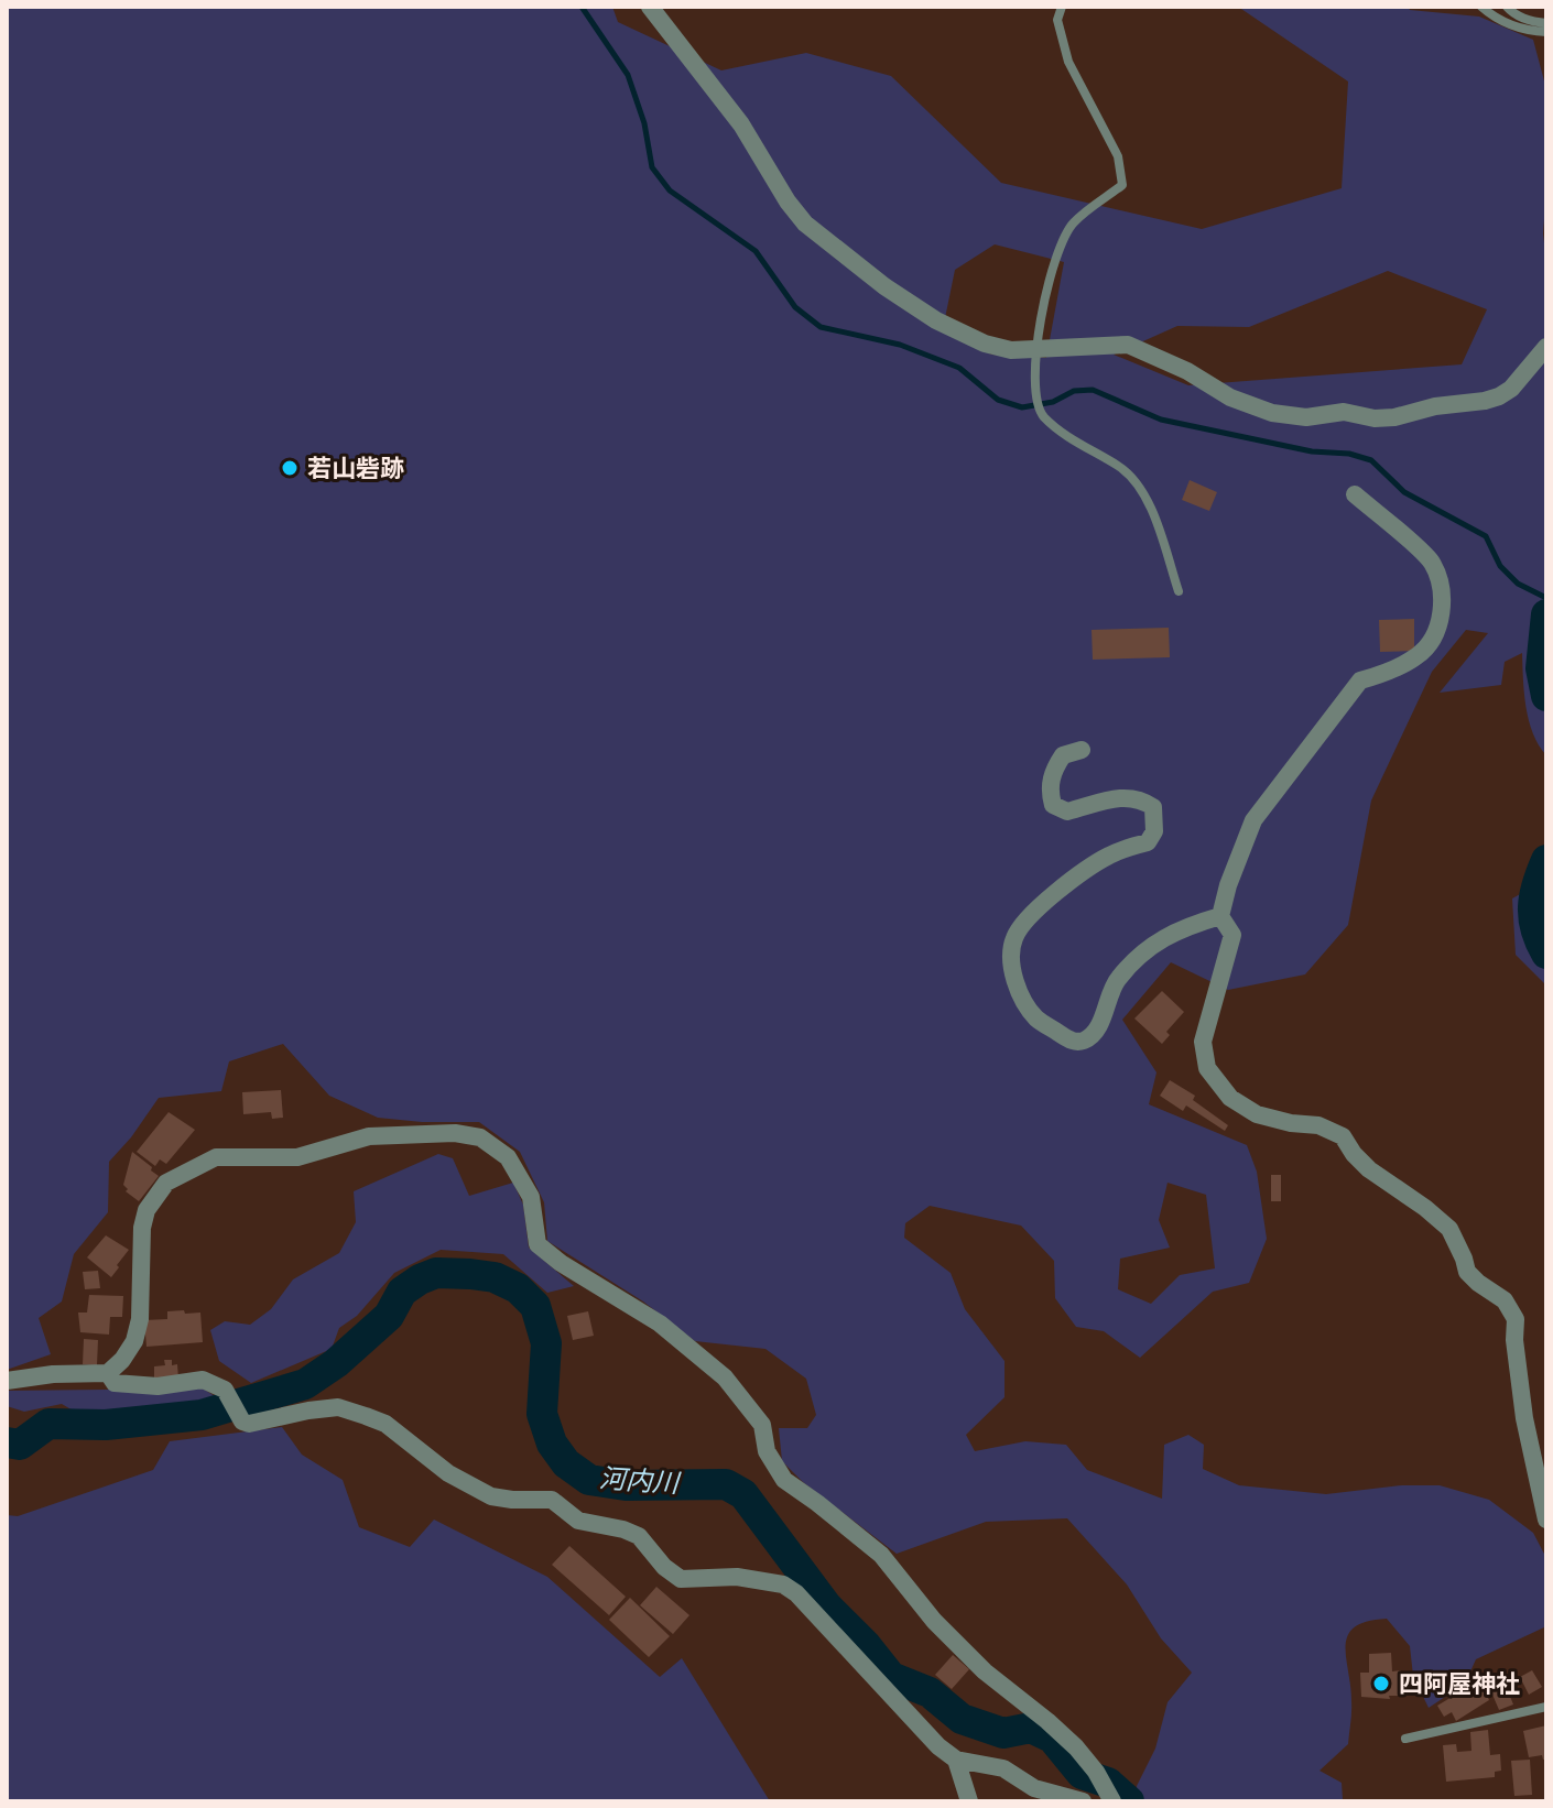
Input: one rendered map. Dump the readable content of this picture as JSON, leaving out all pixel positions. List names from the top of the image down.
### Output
{
  "water": ["河内川"],
  "places": ["若山砦跡", "四阿屋神社"]
}
